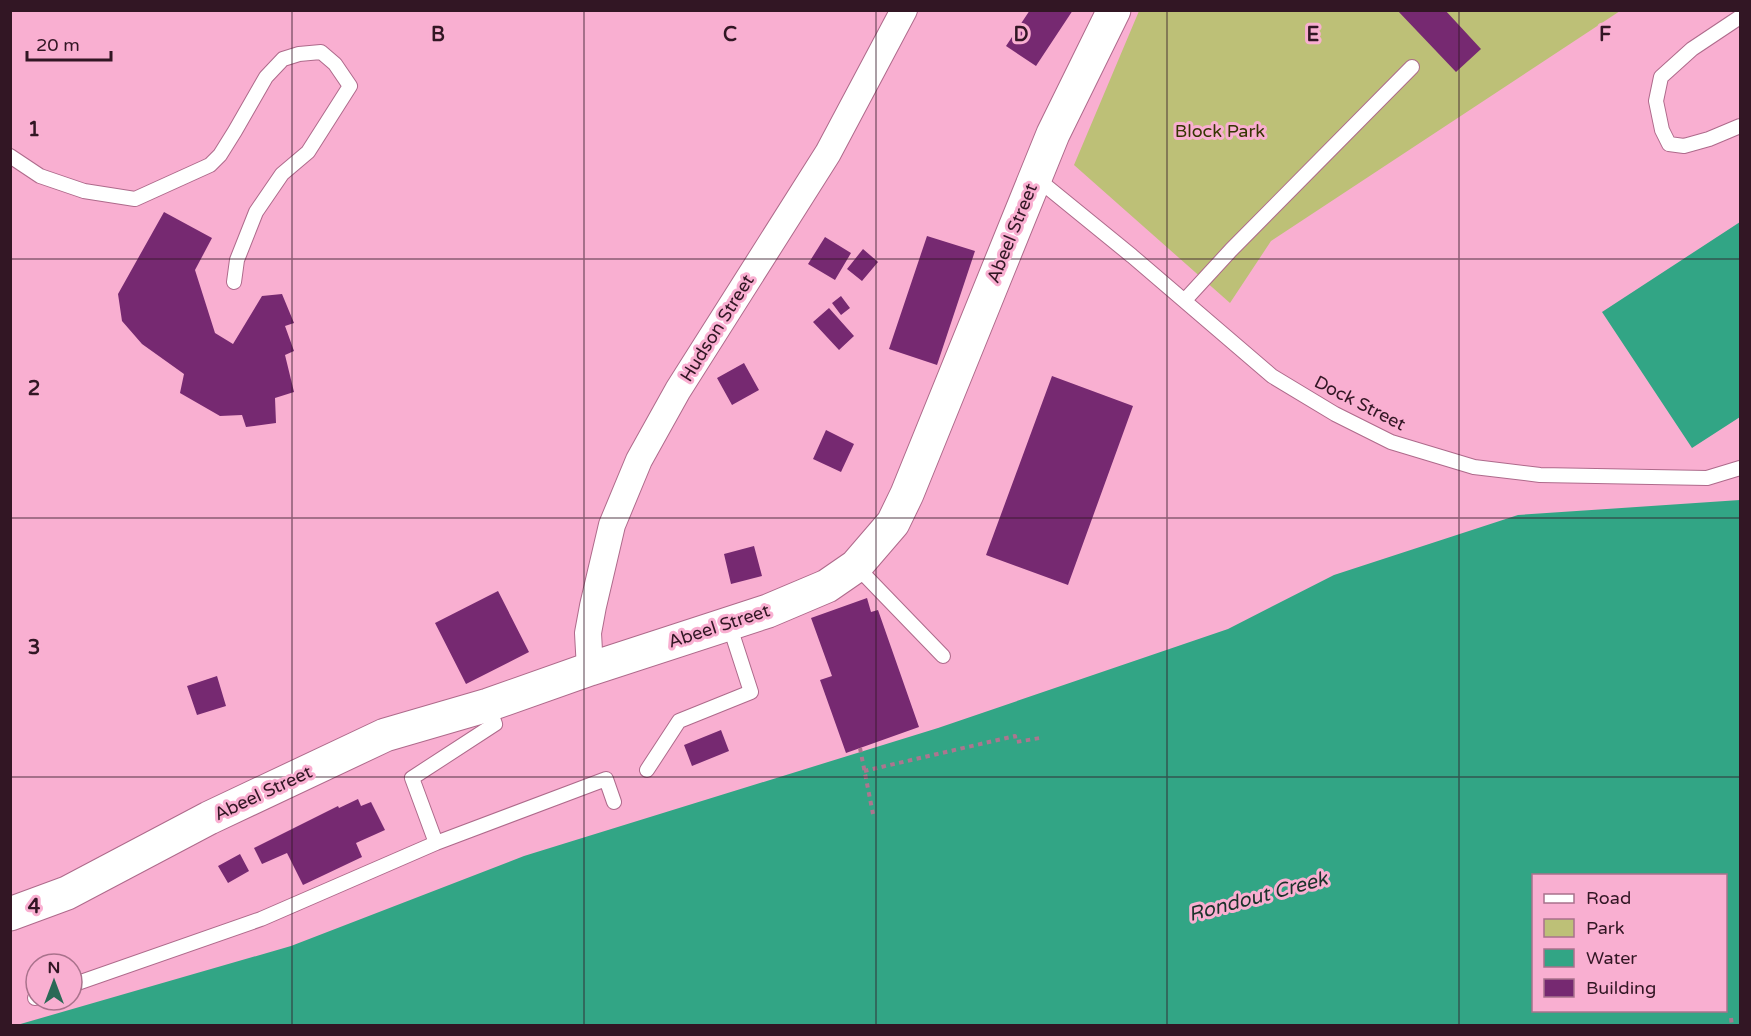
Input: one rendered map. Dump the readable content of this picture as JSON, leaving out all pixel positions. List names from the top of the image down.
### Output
{
  "streets": {
    "street": ["Abeel Street", "Hudson Street"],
    "lane": ["Dock Street"]
  },
  "crossings": [
    ["Abeel Street", "Hudson Street"],
    ["Abeel Street", "Dock Street"]
  ],
  "water": ["Rondout Creek"],
  "parks": ["Block Park"],
  "legend": [
    "Road",
    "Park",
    "Water",
    "Building"
  ],
  "scale_bar": "20 m",
  "north": "top",
  "grid": {
    "columns": [
      "B",
      "C",
      "D",
      "E",
      "F"
    ],
    "rows": [
      "1",
      "2",
      "3",
      "4"
    ]
  }
}
